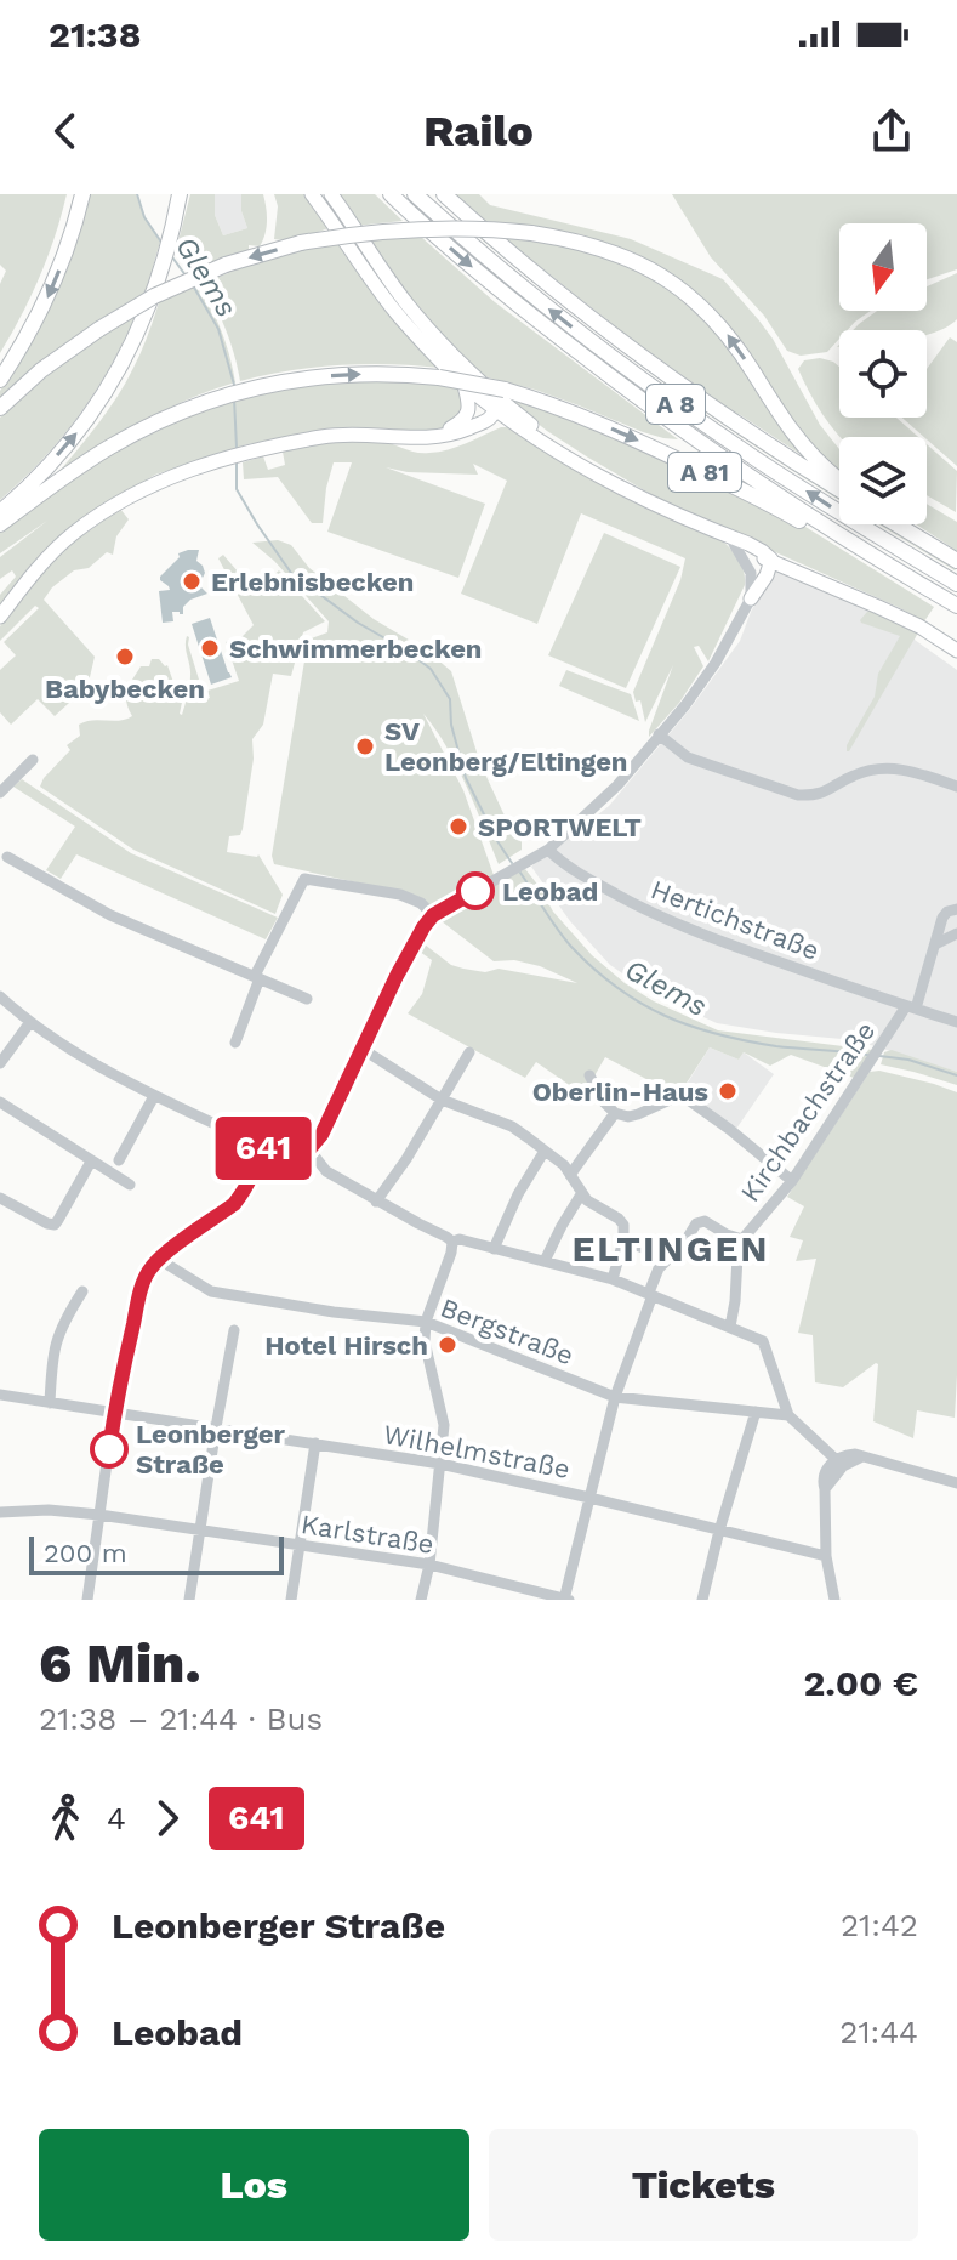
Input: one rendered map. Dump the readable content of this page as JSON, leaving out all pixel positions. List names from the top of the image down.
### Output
{
  "streets": {
    "highway": ["A 8", "A 81"],
    "street": [
      "Hertichstraße",
      "Kirchbachstraße",
      "Bergstraße",
      "Wilhelmstraße",
      "Karlstraße"
    ]
  },
  "crossings": [
    ["A 8", "A 81"],
    ["Hertichstraße", "Kirchbachstraße"]
  ],
  "districts": ["ELTINGEN"],
  "water": ["Glems"],
  "places": [
    "Erlebnisbecken",
    "Schwimmerbecken",
    "Babybecken",
    "SV Leonberg/Eltingen",
    "SPORTWELT",
    "Leobad",
    "Oberlin-Haus",
    "Hotel Hirsch",
    "Leonberger Straße"
  ],
  "lines": ["bus line 641"],
  "scale_bar": "200 m",
  "north": "bottom",
  "page": {
    "status": "21:38",
    "header": "Railo",
    "on_map": "641",
    "scale": "200 m",
    "heading": ["6 Min.", "21:38 – 21:44 · Bus", "2.00 €"],
    "legs": ["4", "641"],
    "list": [
      {
        "name": "Leonberger Straße",
        "value": "21:42"
      },
      {
        "name": "Leobad",
        "value": "21:44"
      }
    ],
    "buttons": ["Los", "Tickets"]
  }
}
